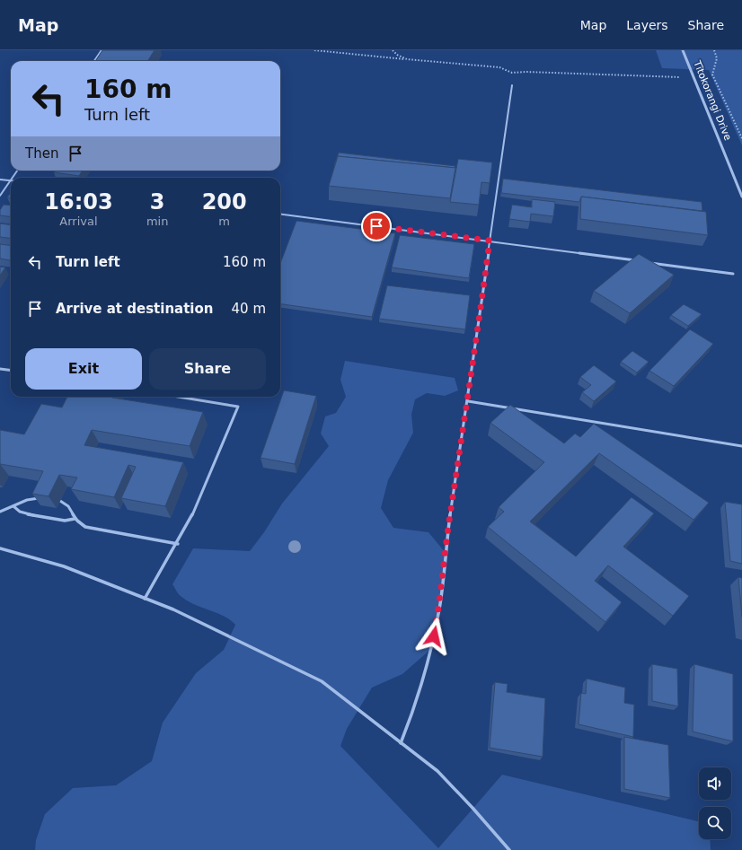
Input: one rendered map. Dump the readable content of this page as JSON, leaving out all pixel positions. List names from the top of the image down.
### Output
{
  "streets": {
    "street": ["Tītokorangi Drive"]
  },
  "page": {
    "header": "Map",
    "nav": ["Map", "Layers", "Share"],
    "turn": ["160 m", "Turn left"],
    "then": "Then",
    "eta": [
      "16:03",
      "Arrival",
      "3",
      "min",
      "200",
      "m"
    ],
    "list": [
      {
        "name": "Turn left",
        "value": "160 m"
      },
      {
        "name": "Arrive at destination",
        "value": "40 m"
      }
    ],
    "buttons": ["Exit", "Share"]
  }
}
